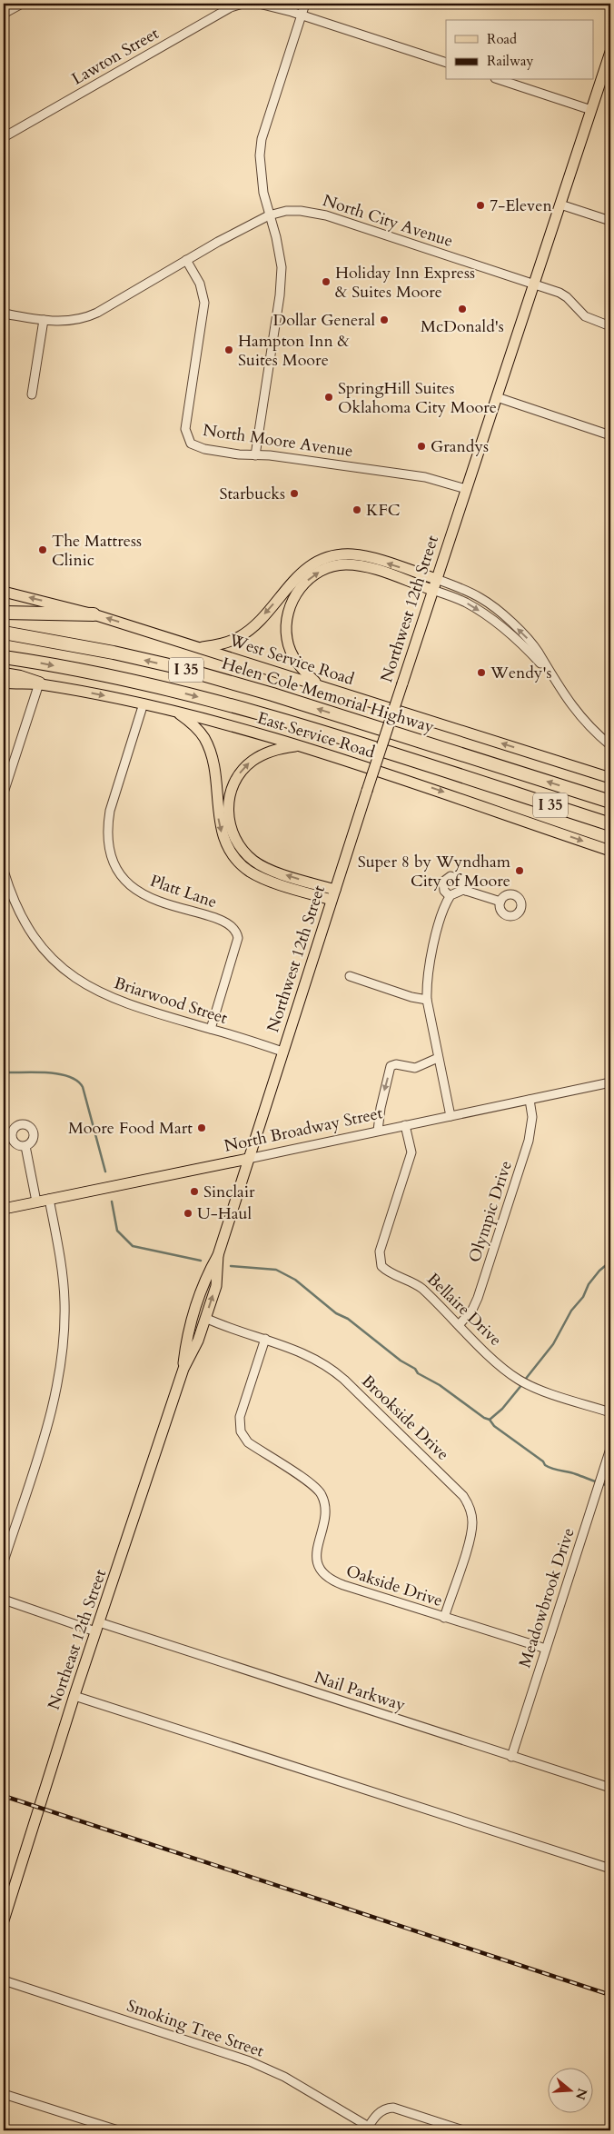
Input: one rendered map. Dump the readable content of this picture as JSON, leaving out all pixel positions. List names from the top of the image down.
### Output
{
  "streets": {
    "highway": ["I 35", "Helen Cole Memorial Highway"],
    "main road": [
      "Northwest 12th Street",
      "West Service Road",
      "East Service Road",
      "North Broadway Street",
      "Northeast 12th Street"
    ],
    "street": [
      "Lawton Street",
      "North City Avenue",
      "North Moore Avenue",
      "Platt Lane",
      "Briarwood Street",
      "Olympic Drive",
      "Bellaire Drive",
      "Brookside Drive",
      "Oakside Drive",
      "Meadowbrook Drive",
      "Nail Parkway",
      "Smoking Tree Street"
    ]
  },
  "crossings": [
    ["North City Avenue", "North Moore Avenue"],
    ["North City Avenue", "Northwest 12th Street"],
    ["North Moore Avenue", "Northwest 12th Street"],
    ["Northwest 12th Street", "Briarwood Street"],
    ["Northwest 12th Street", "North Broadway Street"],
    ["Northwest 12th Street", "Northeast 12th Street"],
    ["East Service Road", "Platt Lane"],
    ["Platt Lane", "Briarwood Street"],
    ["North Broadway Street", "Olympic Drive"],
    ["North Broadway Street", "Bellaire Drive"],
    ["Olympic Drive", "Bellaire Drive"],
    ["Brookside Drive", "Oakside Drive"],
    ["Brookside Drive", "Northeast 12th Street"],
    ["Oakside Drive", "Meadowbrook Drive"],
    ["Meadowbrook Drive", "Nail Parkway"],
    ["Northeast 12th Street", "Nail Parkway"]
  ],
  "one_way": ["West Service Road", "East Service Road"],
  "places": [
    "7-Eleven",
    "Holiday Inn Express & Suites Moore",
    "McDonald's",
    "Dollar General",
    "Hampton Inn & Suites Moore",
    "SpringHill Suites Oklahoma City Moore",
    "Grandys",
    "Starbucks",
    "KFC",
    "The Mattress Clinic",
    "Wendy's",
    "Super 8 by Wyndham City of Moore",
    "Moore Food Mart",
    "Sinclair",
    "U-Haul"
  ],
  "legend": ["Road", "Railway"],
  "north": "right"
}
